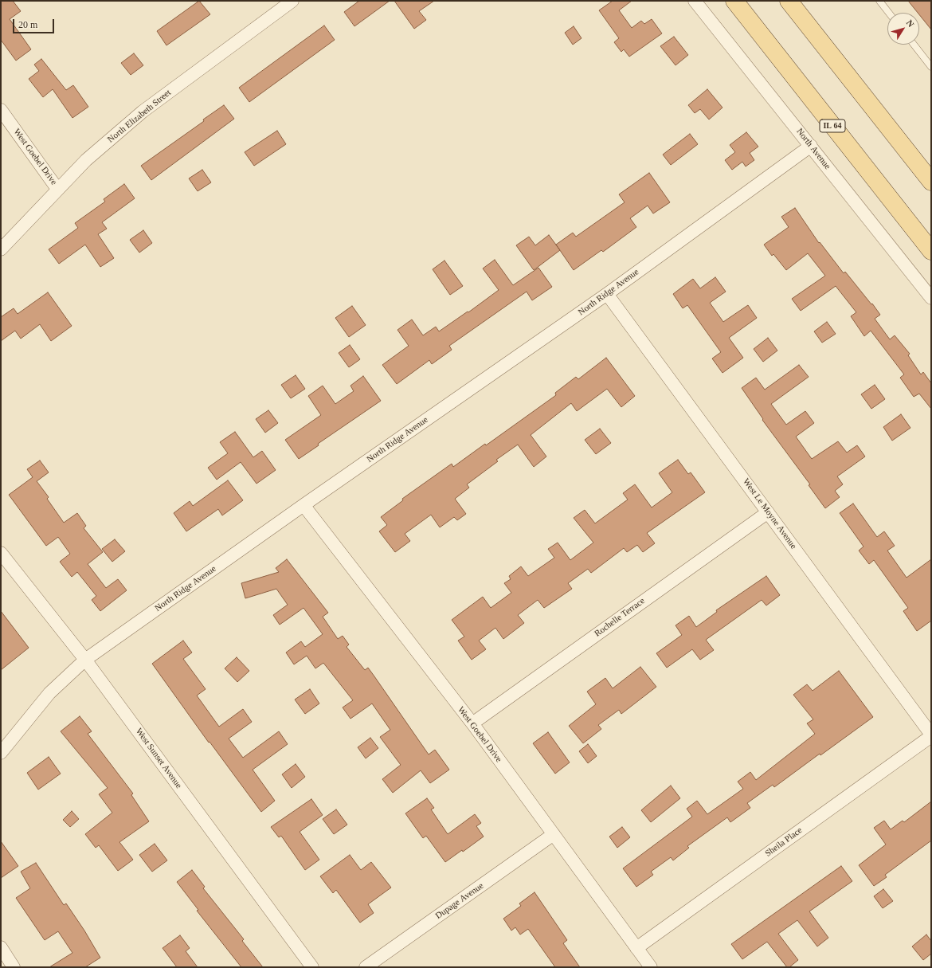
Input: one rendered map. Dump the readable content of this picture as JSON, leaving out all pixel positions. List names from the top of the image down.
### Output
{
  "streets": {
    "main road": ["IL 64"],
    "street": [
      "North Elizabeth Street",
      "North Avenue",
      "West Goebel Drive",
      "North Ridge Avenue",
      "West Le Moyne Avenue",
      "Rochelle Terrace",
      "West Sunset Avenue",
      "Sheila Place",
      "Dupage Avenue"
    ]
  },
  "crossings": [
    ["North Elizabeth Street", "West Goebel Drive"],
    ["North Avenue", "North Ridge Avenue"],
    ["West Goebel Drive", "North Ridge Avenue"],
    ["West Goebel Drive", "Rochelle Terrace"],
    ["West Goebel Drive", "Sheila Place"],
    ["West Goebel Drive", "Dupage Avenue"],
    ["North Ridge Avenue", "West Le Moyne Avenue"],
    ["North Ridge Avenue", "West Sunset Avenue"],
    ["West Le Moyne Avenue", "Rochelle Terrace"],
    ["West Le Moyne Avenue", "Sheila Place"]
  ],
  "scale_bar": "20 m",
  "north": "top right"
}
